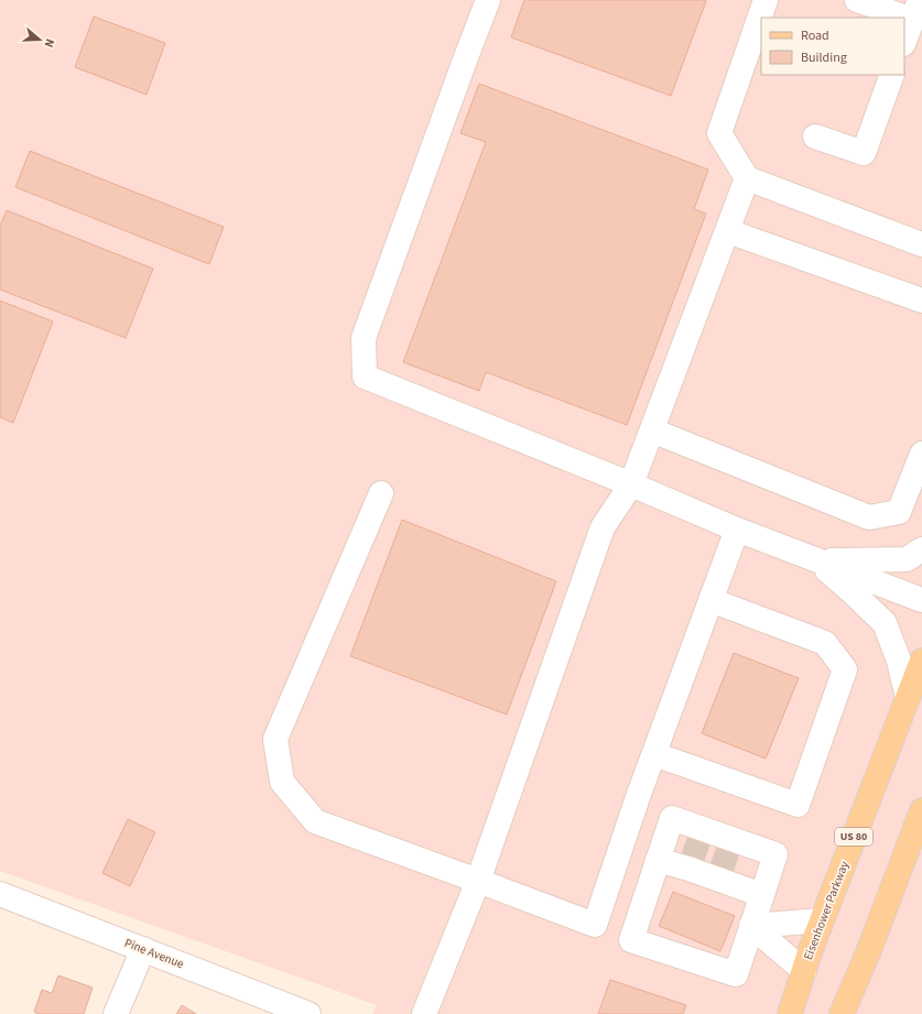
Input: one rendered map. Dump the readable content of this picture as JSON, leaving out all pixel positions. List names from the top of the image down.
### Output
{
  "streets": {
    "main road": ["US 80", "Eisenhower Parkway"],
    "street": ["Pine Avenue"]
  },
  "legend": ["Road", "Building"],
  "north": "right"
}
